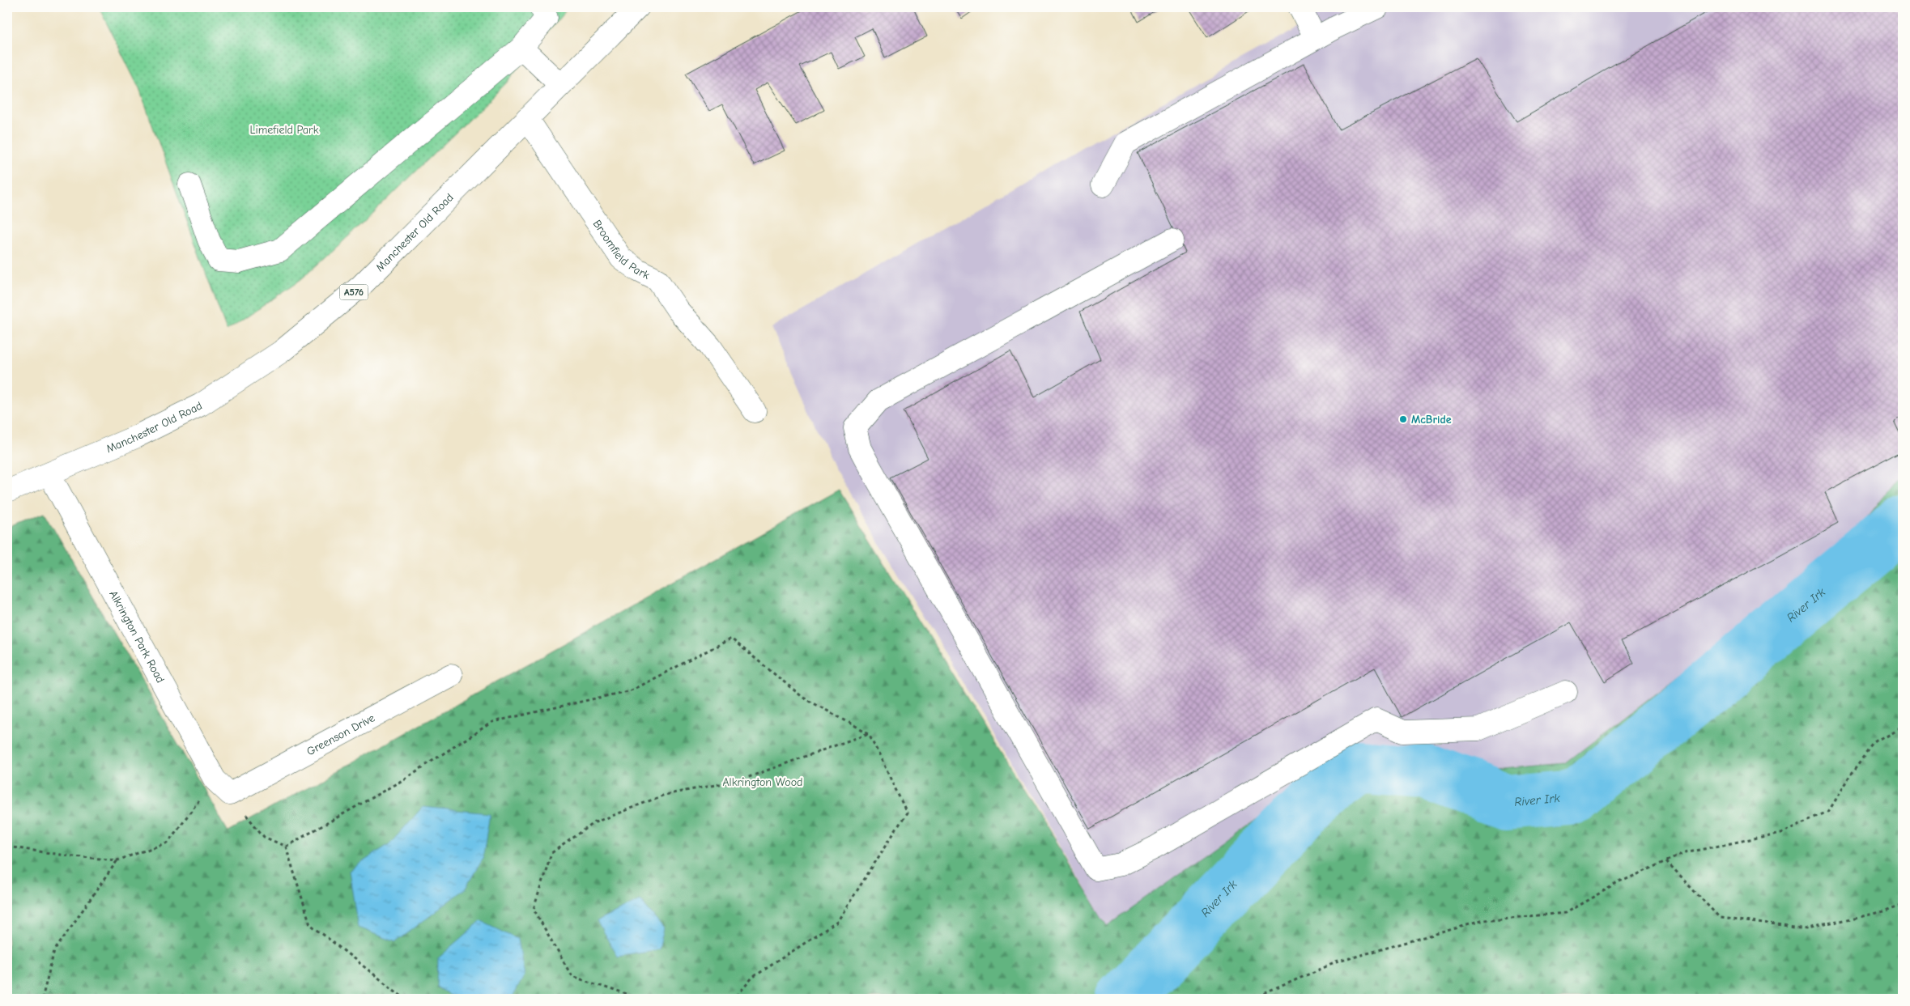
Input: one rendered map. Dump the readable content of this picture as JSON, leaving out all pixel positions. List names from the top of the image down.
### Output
{
  "streets": {
    "main road": [
      "Manchester Old Road",
      "Broomfield Park",
      "A576",
      "Alkrington Park Road",
      "Greenson Drive"
    ]
  },
  "crossings": [
    ["Manchester Old Road", "Broomfield Park"],
    ["Manchester Old Road", "Alkrington Park Road"],
    ["Alkrington Park Road", "Greenson Drive"]
  ],
  "water": ["River Irk"],
  "parks": ["Limefield Park", "Alkrington Wood"],
  "places": ["McBride"]
}
